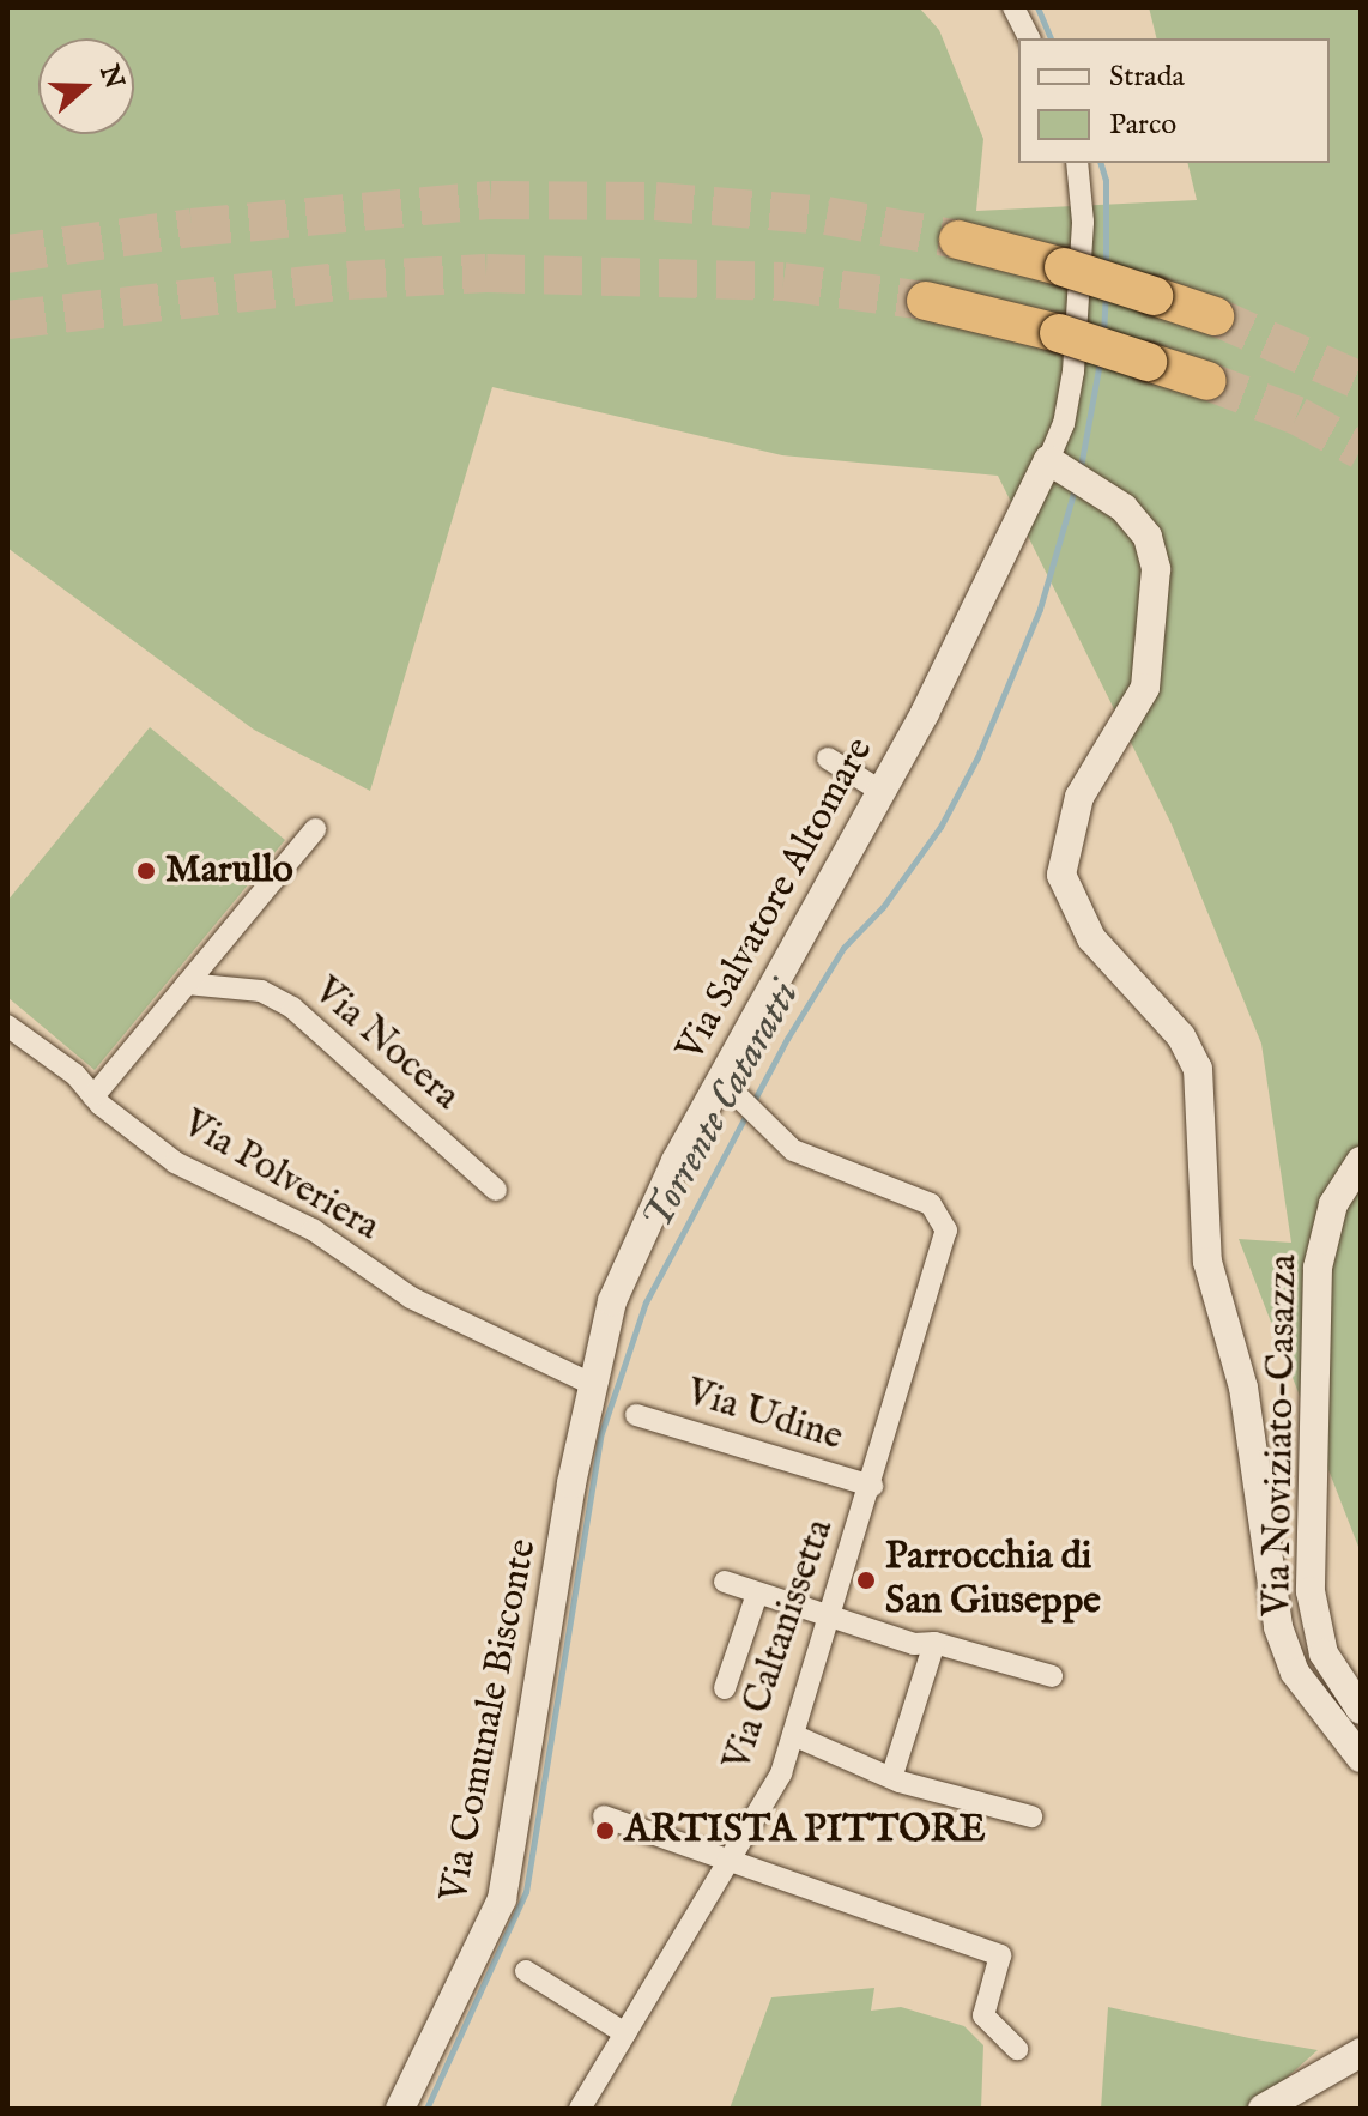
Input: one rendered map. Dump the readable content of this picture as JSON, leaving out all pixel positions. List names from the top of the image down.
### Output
{
  "streets": {
    "street": [
      "Via Salvatore Altomare",
      "Via Nocera",
      "Via Polveriera",
      "Via Udine",
      "Via Noviziato-Casazza",
      "Via Caltanissetta",
      "Via Comunale Bisconte"
    ]
  },
  "crossings": [
    ["Via Salvatore Altomare", "Via Polveriera"],
    ["Via Salvatore Altomare", "Via Caltanissetta"],
    ["Via Salvatore Altomare", "Via Comunale Bisconte"],
    ["Via Polveriera", "Via Comunale Bisconte"],
    ["Via Udine", "Via Caltanissetta"]
  ],
  "water": ["Torrente Cataratti"],
  "places": ["Marullo", "Parrocchia di San Giuseppe", "ARTISTA PITTORE"],
  "legend": ["Strada", "Parco"],
  "north": "right"
}
